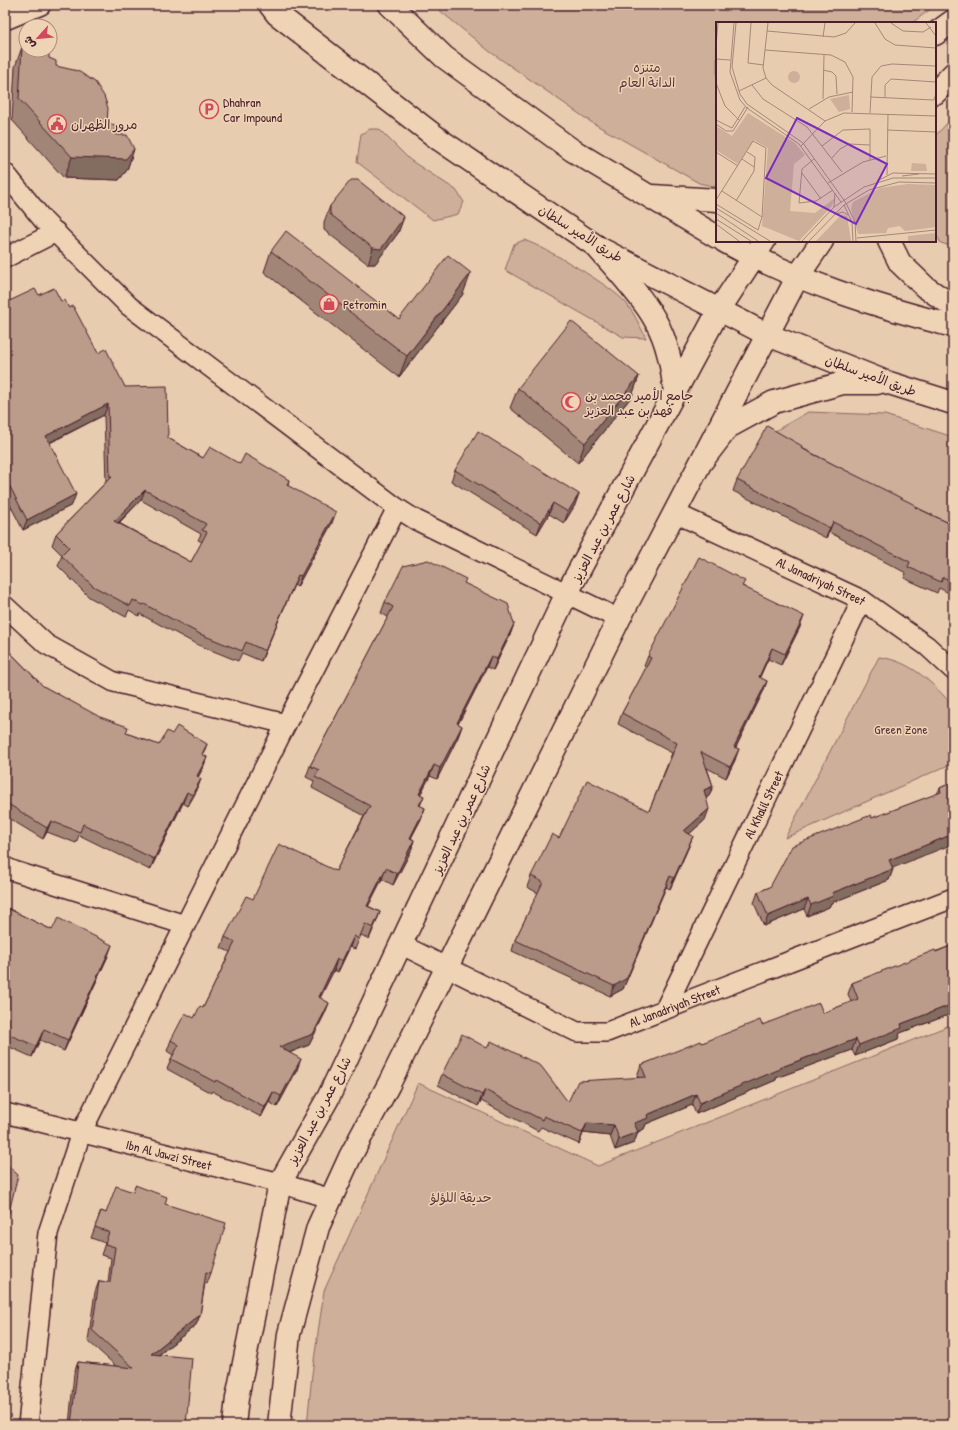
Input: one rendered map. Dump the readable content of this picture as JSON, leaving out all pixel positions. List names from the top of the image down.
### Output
{
  "streets": {
    "street": [
      "طريق الأمير سلطان",
      "شارع عمر بن عبد العزيز",
      "Al Janadriyah Street",
      "Al Khalil Street",
      "Ibn Al Jawzi Street"
    ]
  },
  "crossings": [
    ["طريق الأمير سلطان", "شارع عمر بن عبد العزيز"],
    ["شارع عمر بن عبد العزيز", "Al Janadriyah Street"],
    ["شارع عمر بن عبد العزيز", "Ibn Al Jawzi Street"],
    ["Al Janadriyah Street", "Al Khalil Street"]
  ],
  "parks": ["متنزه الدانة العام", "Green Zone", "حديقة اللؤلؤ"],
  "places": {
    "parking": ["Dhahran Car Impound"],
    "public building": ["مرور الظهران"],
    "shop": ["Petromin"],
    "mosque": ["جامع الأمير محمد بن فهد بن عبد العزيز"]
  },
  "north": "bottom left"
}
